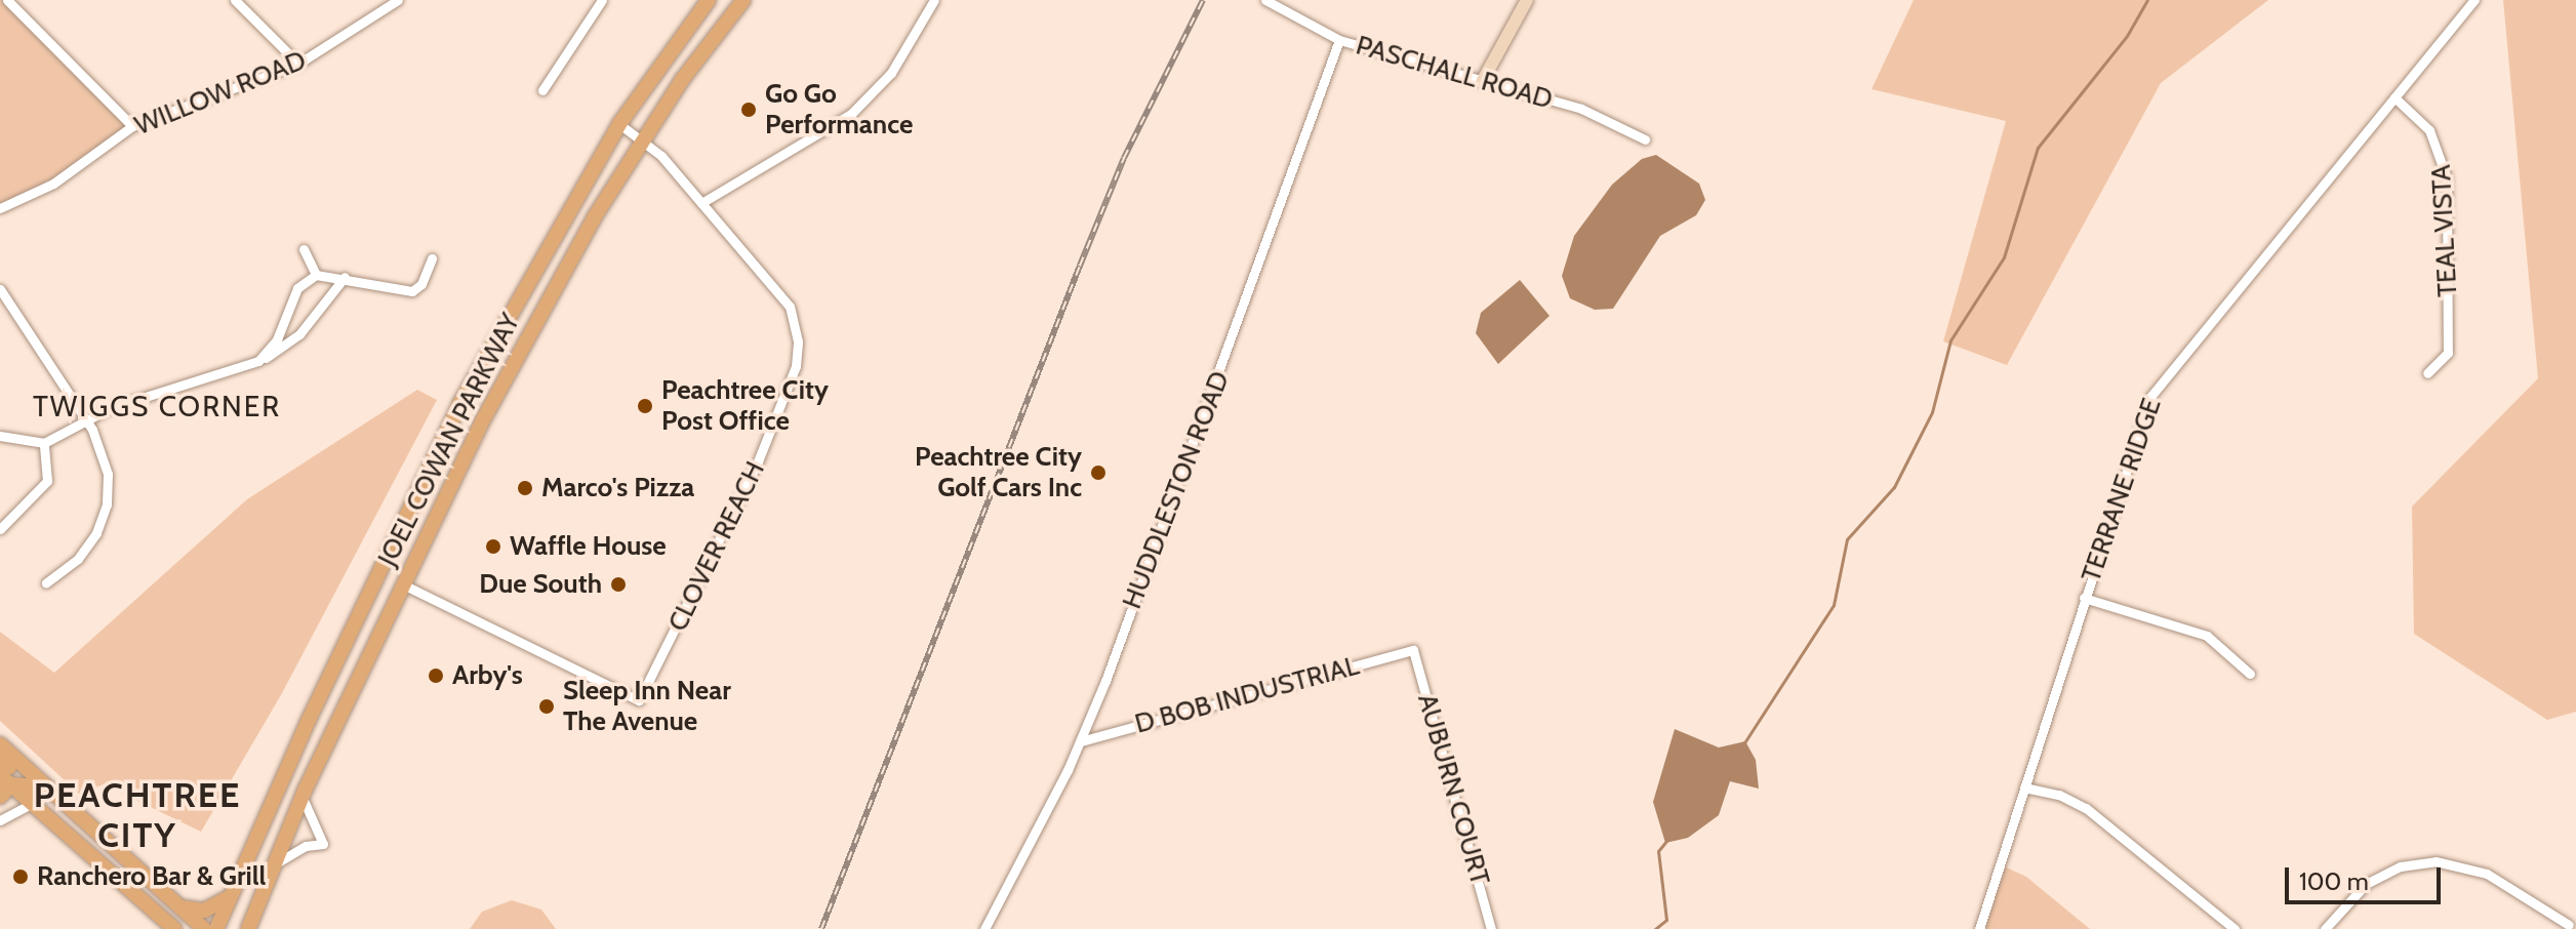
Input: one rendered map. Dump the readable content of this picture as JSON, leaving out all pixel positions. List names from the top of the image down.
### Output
{
  "streets": {
    "main road": ["JOEL COWAN PARKWAY"],
    "street": [
      "PASCHALL ROAD",
      "WILLOW ROAD",
      "TEAL VISTA",
      "HUDDLESTON ROAD",
      "TERRANE RIDGE",
      "CLOVER REACH",
      "D BOB INDUSTRIAL",
      "AUBURN COURT"
    ]
  },
  "crossings": [
    ["PASCHALL ROAD", "HUDDLESTON ROAD"],
    ["TEAL VISTA", "TERRANE RIDGE"],
    ["JOEL COWAN PARKWAY", "CLOVER REACH"],
    ["HUDDLESTON ROAD", "D BOB INDUSTRIAL"],
    ["D BOB INDUSTRIAL", "AUBURN COURT"]
  ],
  "districts": ["TWIGGS CORNER", "PEACHTREE CITY"],
  "places": [
    "Go Go Performance",
    "Peachtree City Post Office",
    "Peachtree City Golf Cars Inc",
    "Marco's Pizza",
    "Waffle House",
    "Due South",
    "Arby's",
    "Sleep Inn Near The Avenue",
    "Ranchero Bar & Grill"
  ],
  "scale_bar": "100 m"
}
